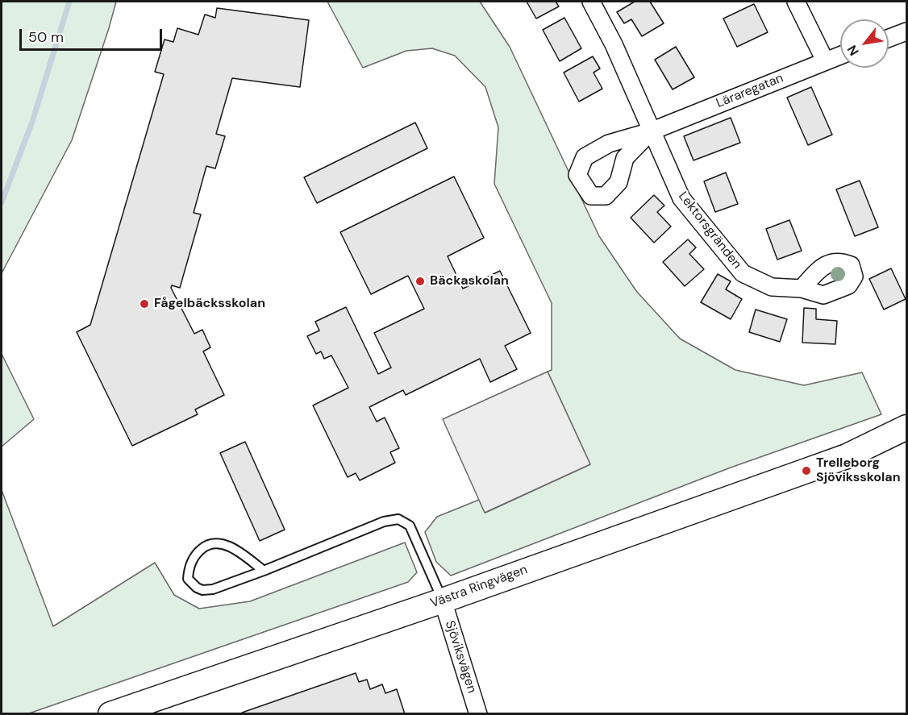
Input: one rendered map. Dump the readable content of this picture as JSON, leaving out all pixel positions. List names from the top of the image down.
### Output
{
  "streets": {
    "main road": ["Västra Ringvägen"],
    "street": ["Läraregatan", "Lektorsgränden", "Sjöviksvägen"]
  },
  "crossings": [
    ["Läraregatan", "Lektorsgränden"],
    ["Västra Ringvägen", "Sjöviksvägen"]
  ],
  "places": ["Bäckaskolan", "Fågelbäcksskolan", "Trelleborg Sjöviksskolan"],
  "scale_bar": "50 m",
  "north": "bottom left"
}
